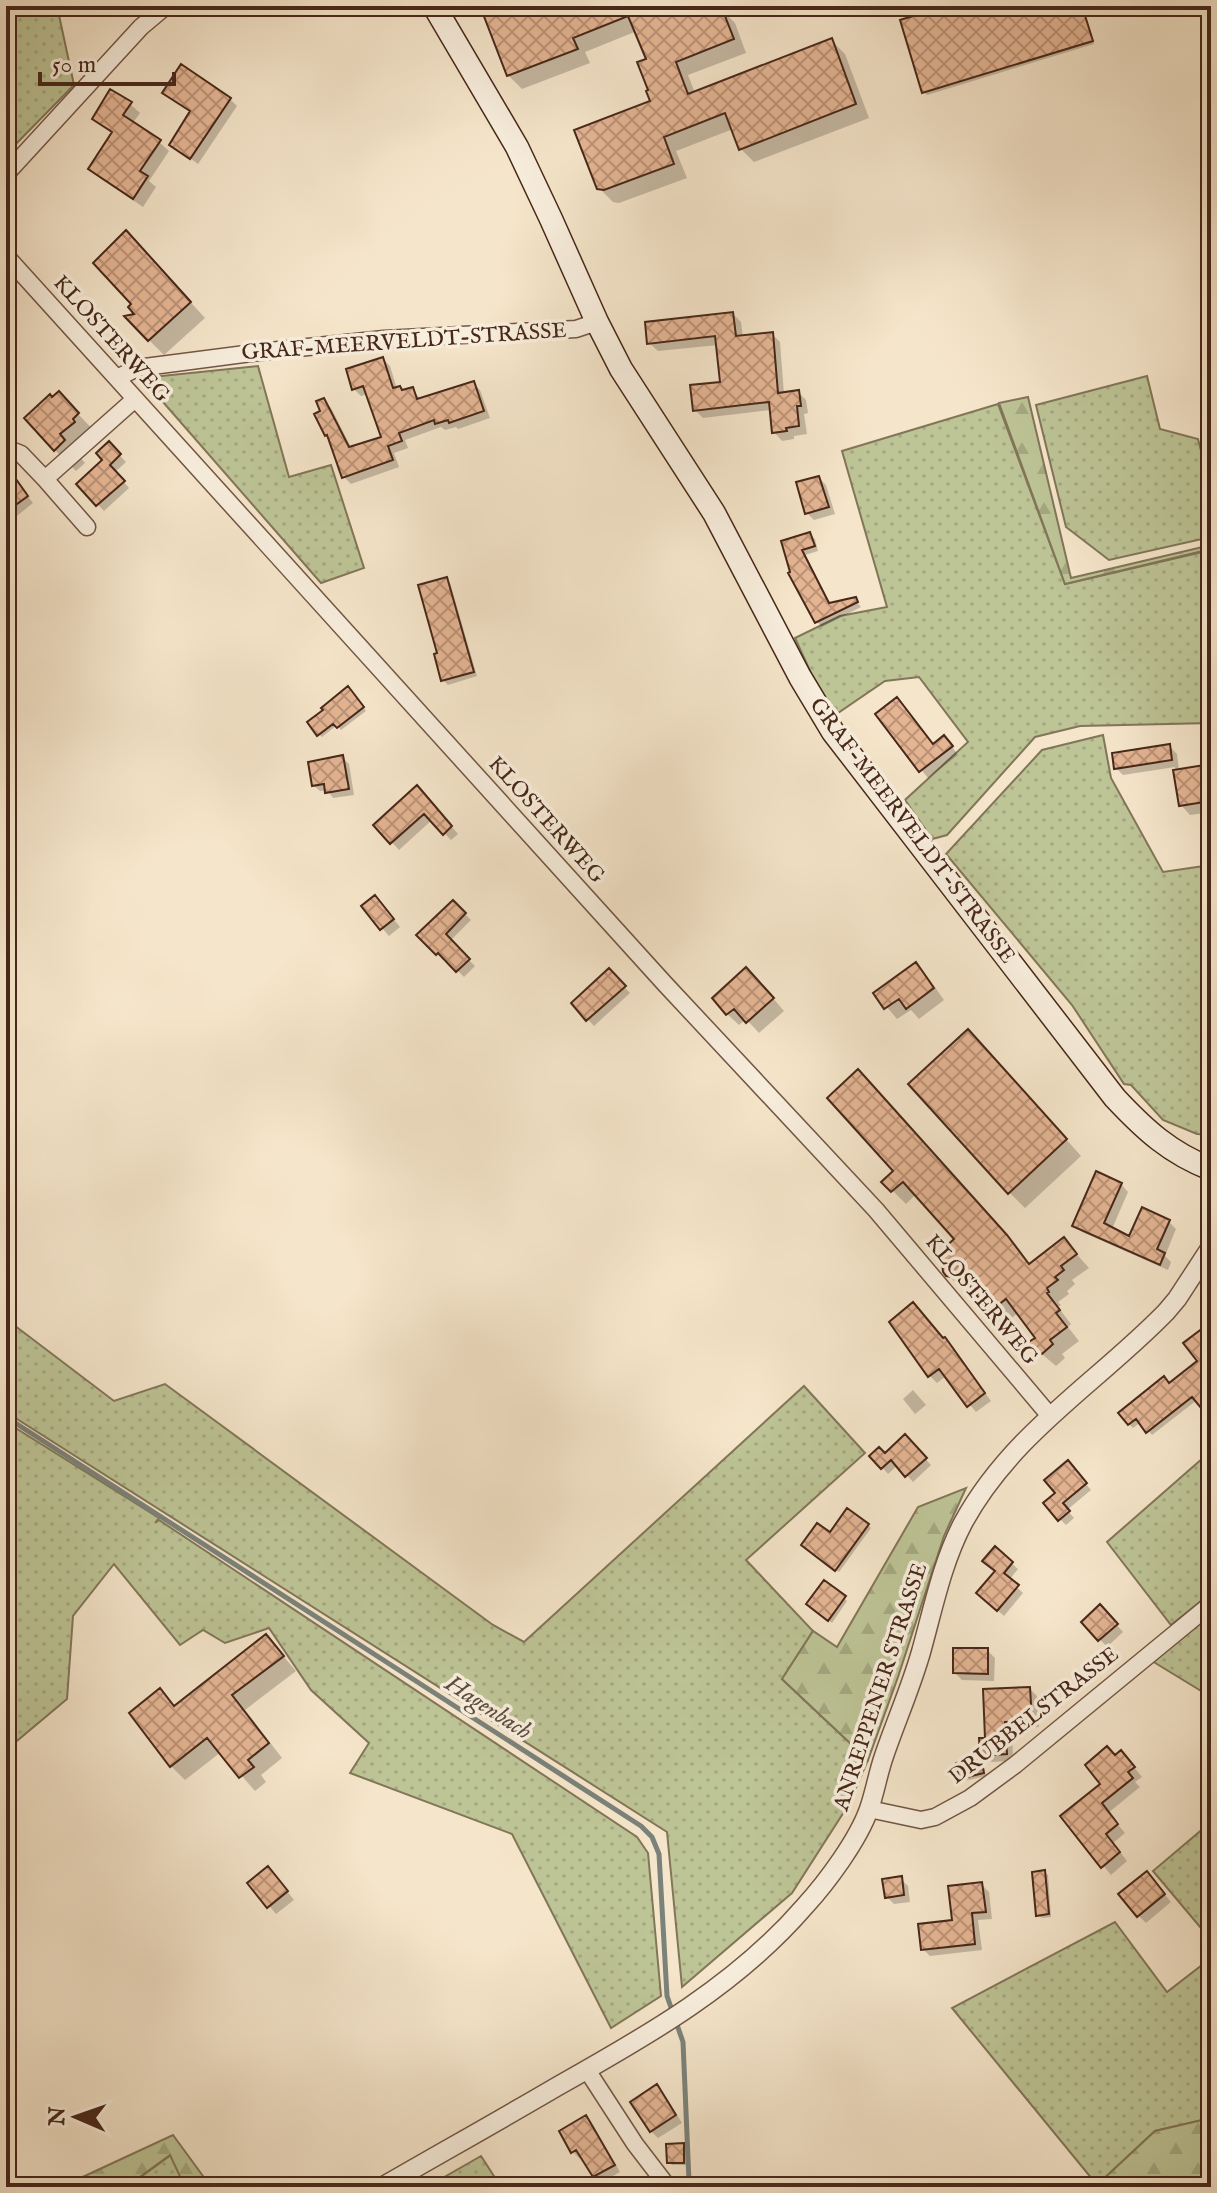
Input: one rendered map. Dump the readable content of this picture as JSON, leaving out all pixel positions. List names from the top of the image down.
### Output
{
  "streets": {
    "main road": ["GRAF-MEERVELDT-STRASSE"],
    "street": ["KLOSTERWEG", "ANREPPENER STRASSE", "DRUBBELSTRASSE"]
  },
  "crossings": [
    ["KLOSTERWEG", "GRAF-MEERVELDT-STRASSE"],
    ["KLOSTERWEG", "ANREPPENER STRASSE"],
    ["ANREPPENER STRASSE", "DRUBBELSTRASSE"]
  ],
  "water": ["Hagenbach"],
  "scale_bar": "50 m",
  "north": "left"
}
